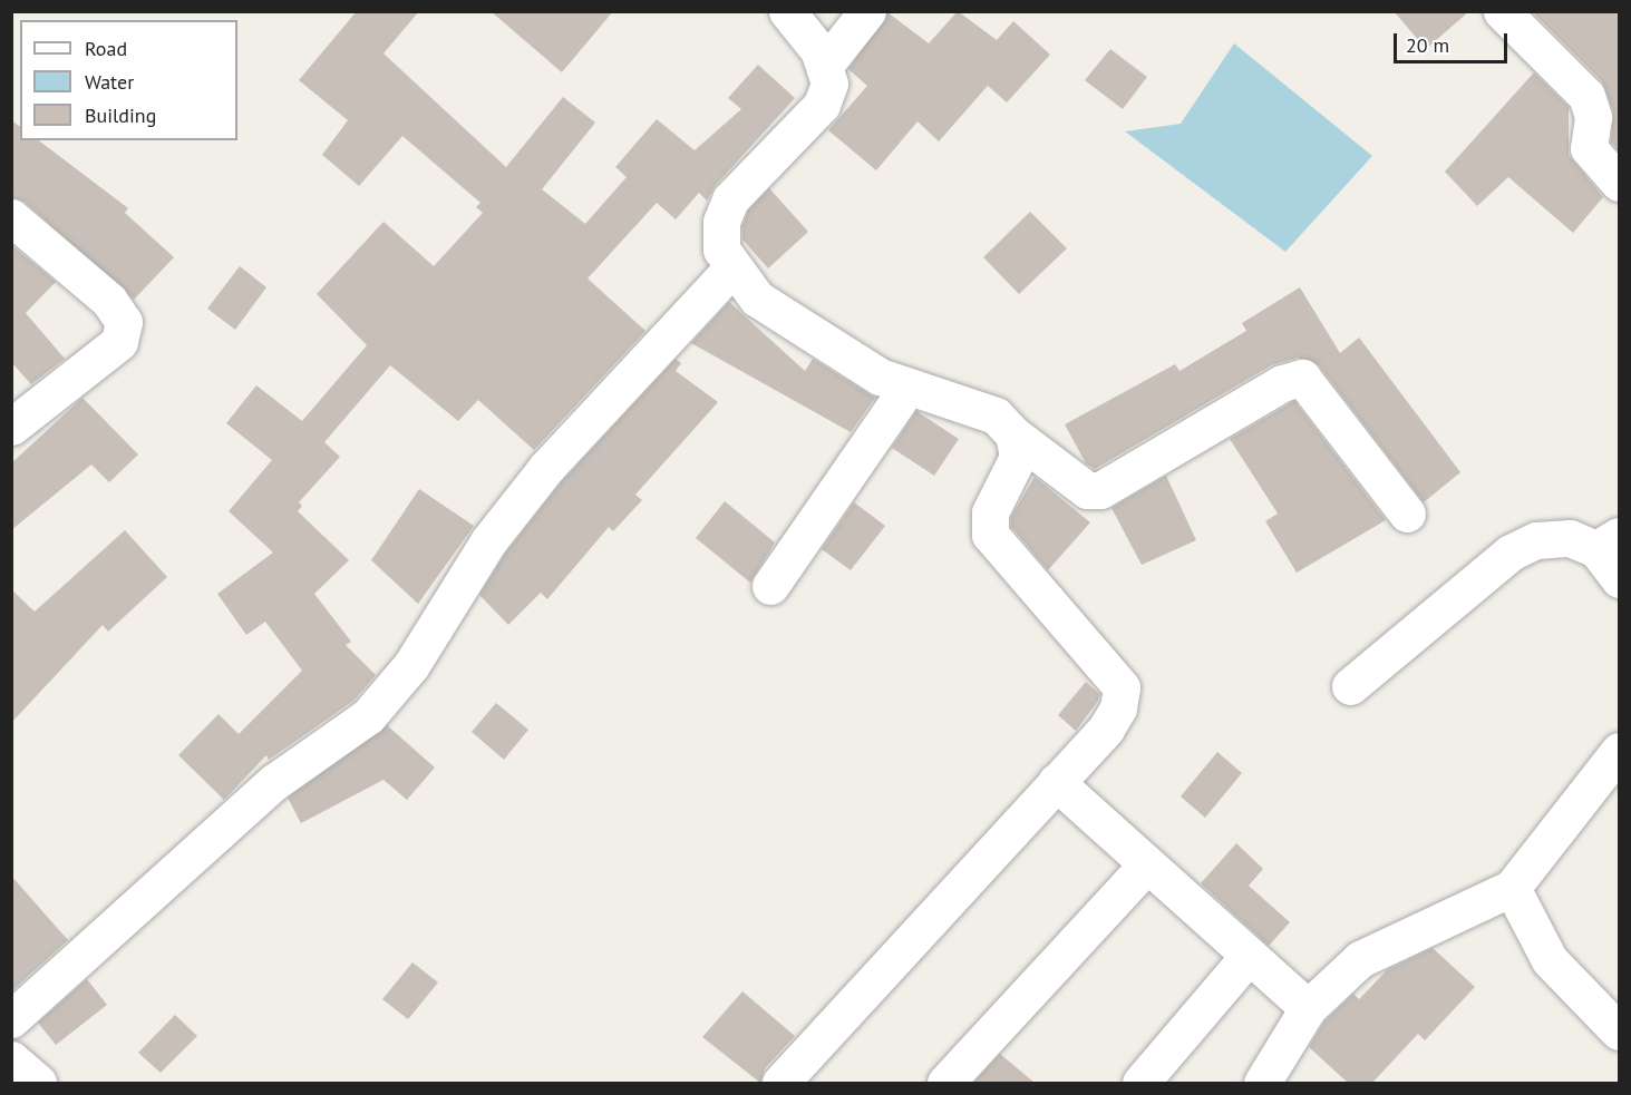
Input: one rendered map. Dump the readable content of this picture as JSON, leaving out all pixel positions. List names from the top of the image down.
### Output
{
  "legend": ["Road", "Water", "Building"],
  "scale_bar": "20 m"
}
